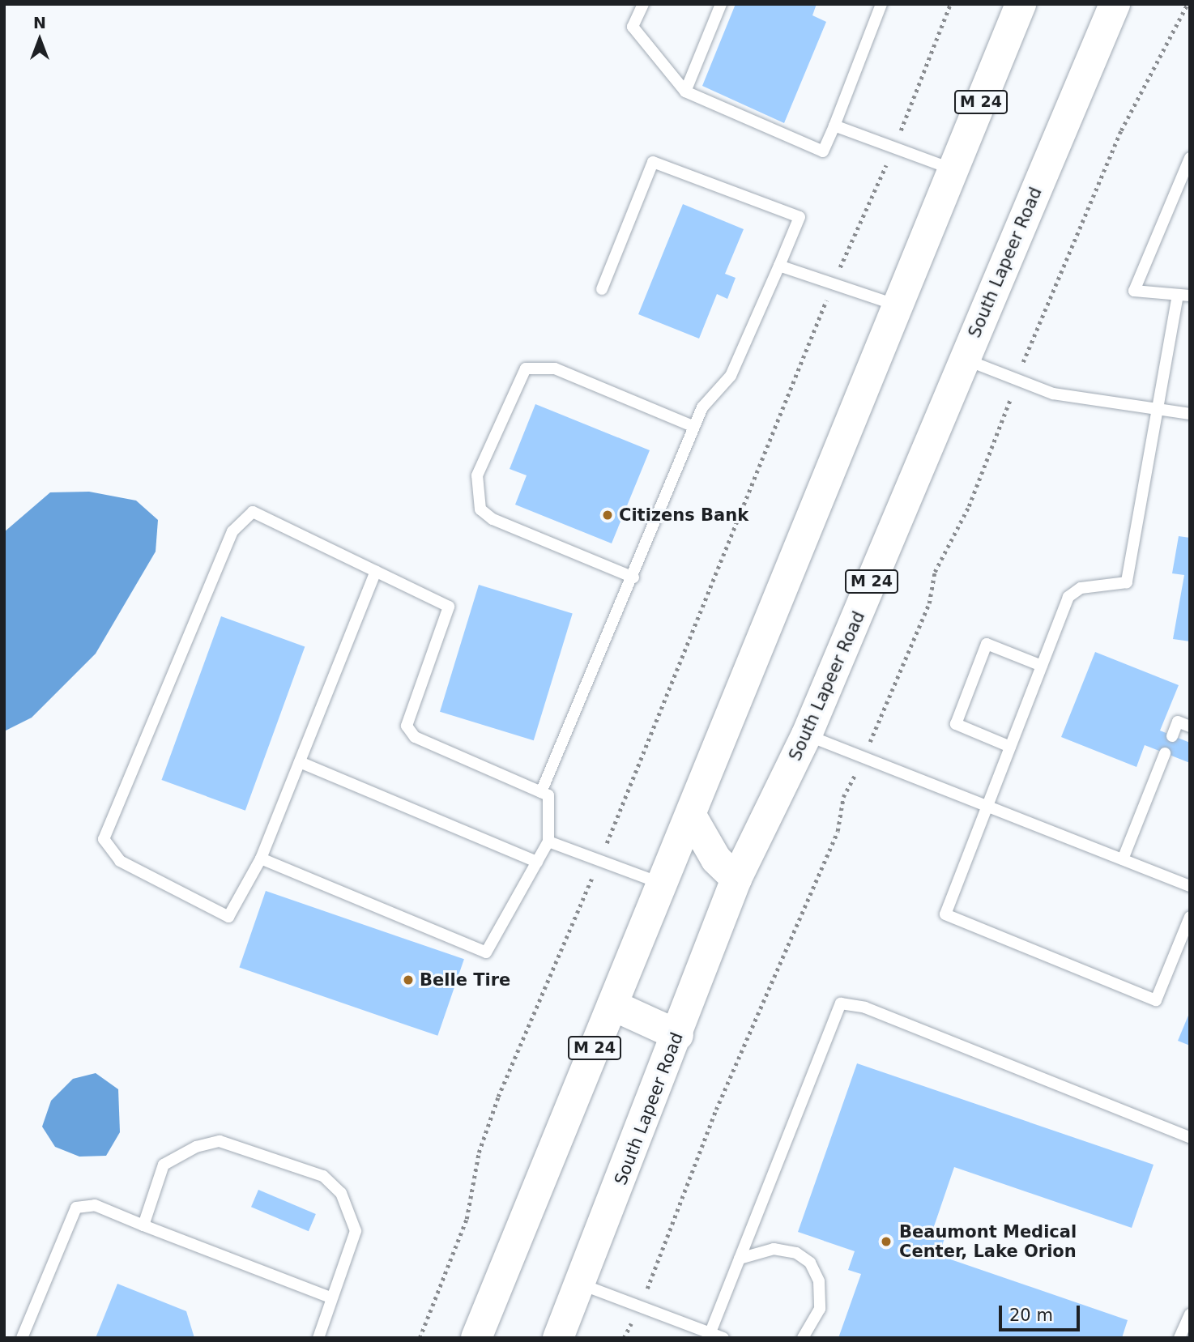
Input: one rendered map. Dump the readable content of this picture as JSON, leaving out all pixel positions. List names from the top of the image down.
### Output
{
  "streets": {
    "main road": ["M 24", "South Lapeer Road"]
  },
  "places": ["Citizens Bank", "Belle Tire", "Beaumont Medical Center, Lake Orion"],
  "scale_bar": "20 m",
  "north": "top"
}
